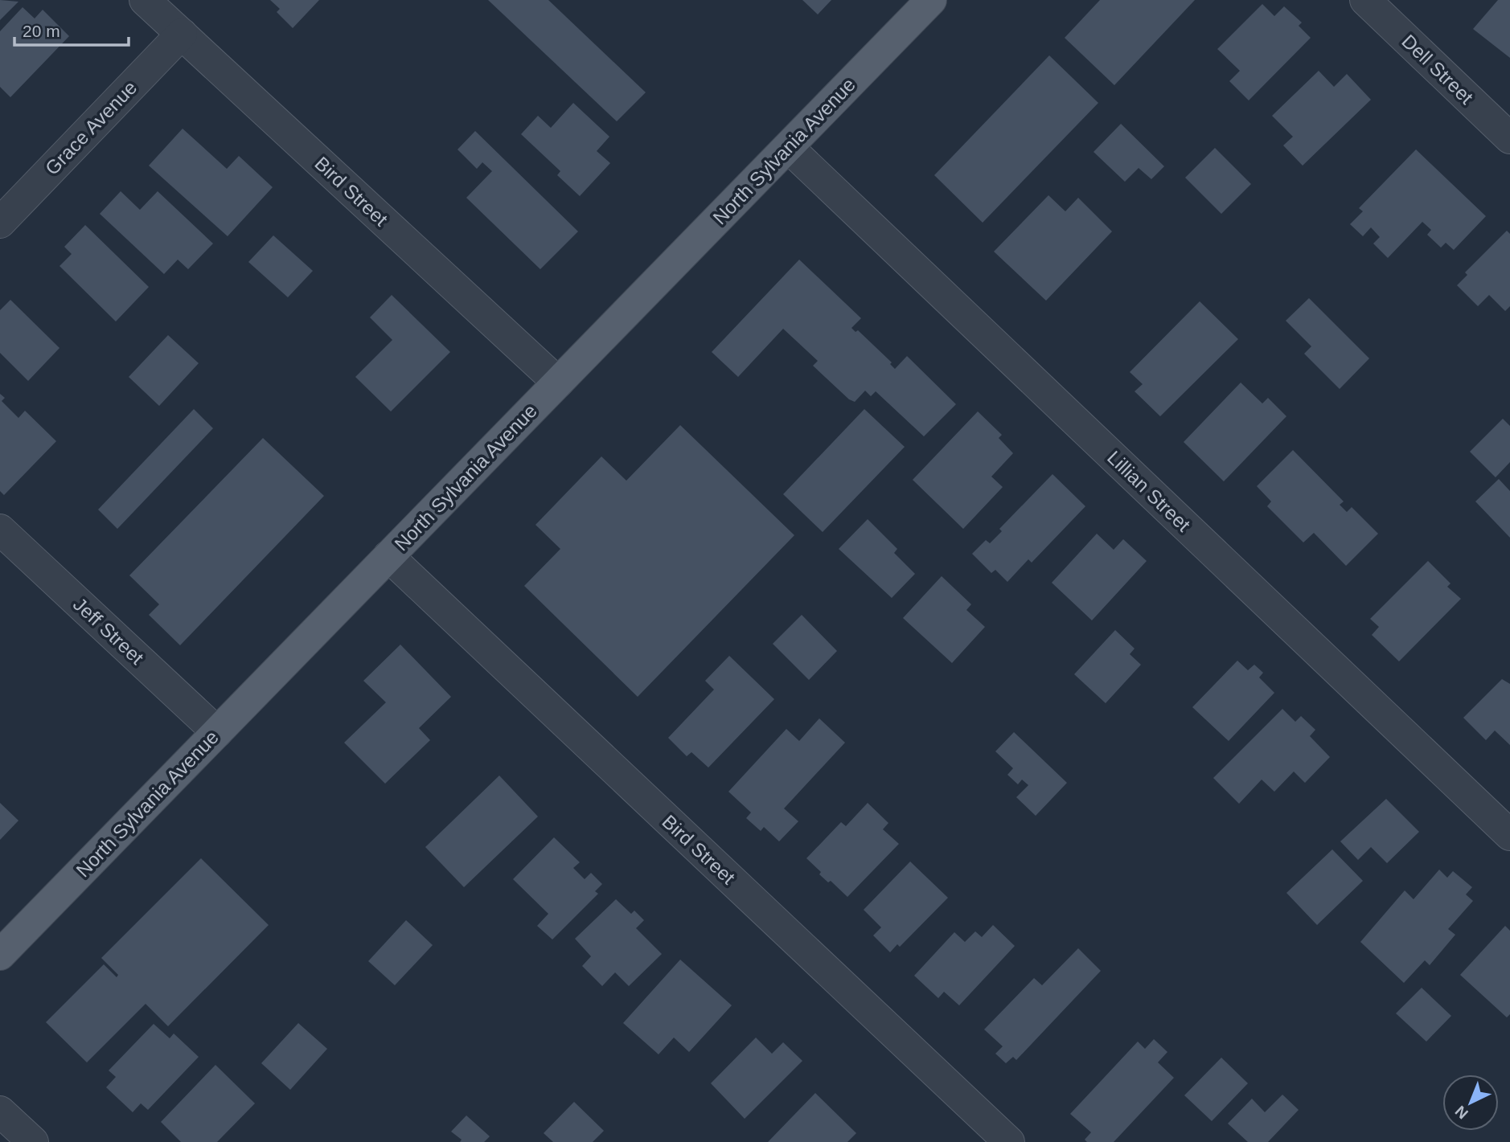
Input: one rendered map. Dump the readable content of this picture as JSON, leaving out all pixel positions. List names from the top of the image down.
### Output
{
  "streets": {
    "main road": ["North Sylvania Avenue"],
    "street": [
      "Dell Street",
      "Grace Avenue",
      "Bird Street",
      "Lillian Street",
      "Jeff Street"
    ]
  },
  "crossings": [
    ["Grace Avenue", "Bird Street"],
    ["North Sylvania Avenue", "Bird Street"],
    ["North Sylvania Avenue", "Lillian Street"],
    ["North Sylvania Avenue", "Jeff Street"]
  ],
  "scale_bar": "20 m",
  "north": "bottom left"
}
